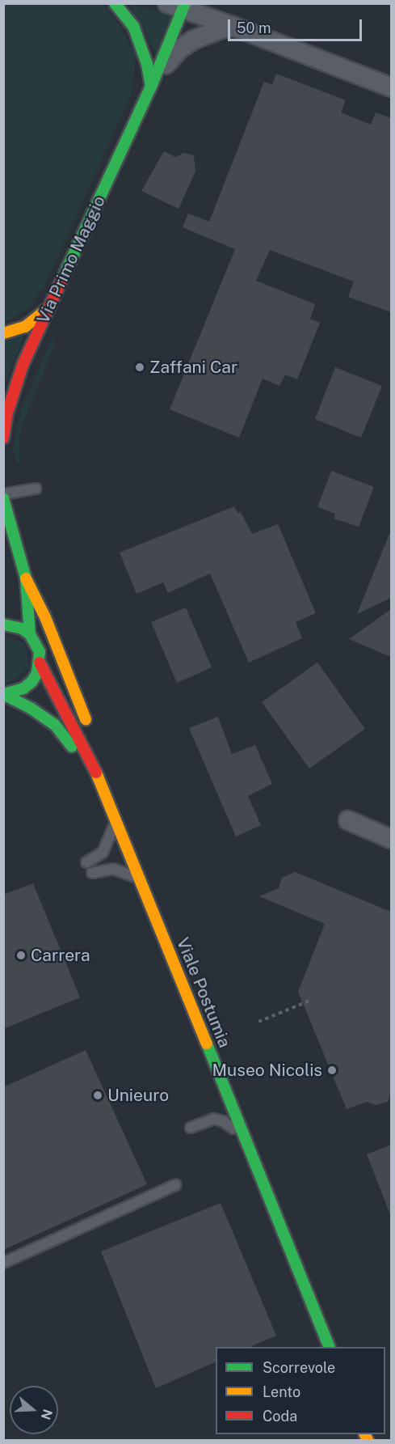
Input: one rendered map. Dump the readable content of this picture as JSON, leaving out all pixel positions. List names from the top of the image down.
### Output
{
  "streets": {
    "main road": ["Via Primo Maggio", "Viale Postumia"]
  },
  "places": [
    "Zaffani Car",
    "Carrera",
    "Museo Nicolis",
    "Unieuro"
  ],
  "legend": ["Scorrevole", "Lento", "Coda"],
  "scale_bar": "50 m",
  "north": "right"
}
